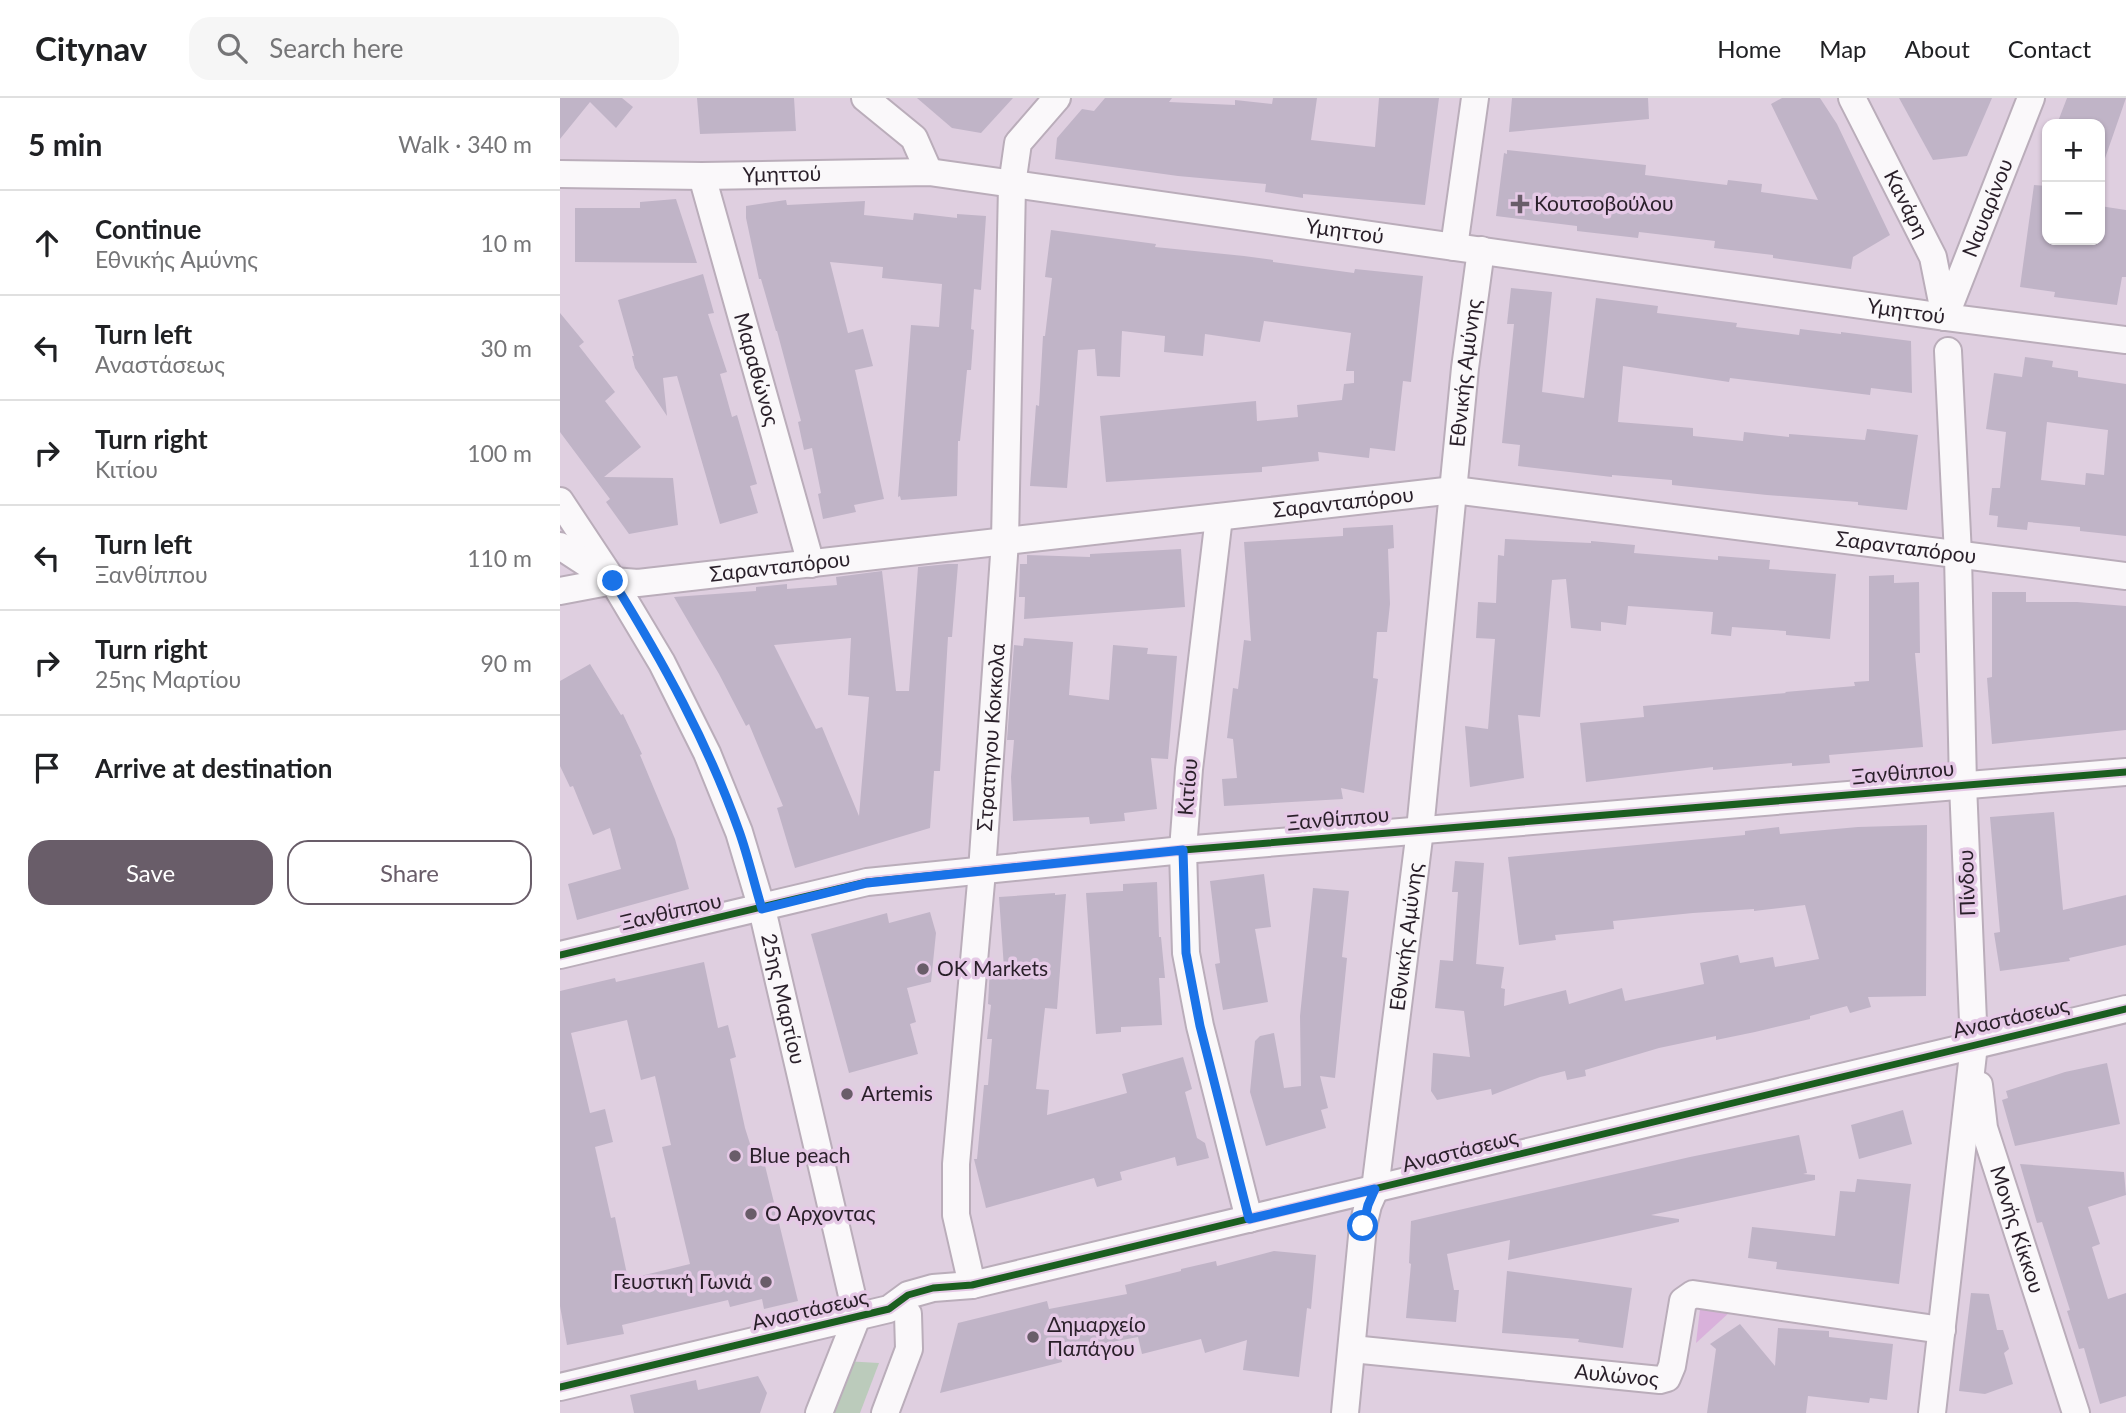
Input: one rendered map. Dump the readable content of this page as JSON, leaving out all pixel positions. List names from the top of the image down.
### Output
{
  "streets": {
    "street": [
      "Υμηττού",
      "Κανάρη",
      "Ναυαρίνου",
      "Μαραθώνος",
      "Εθνικής Αμύνης",
      "Σαρανταπόρου",
      "Στρατηγου Κοκκολα",
      "Ξανθίππου",
      "Κιτίου",
      "Πίνδου",
      "25ης Μαρτίου",
      "Αναστάσεως",
      "Μονής Κίκκου",
      "Αυλώνος"
    ]
  },
  "crossings": [
    ["Υμηττού", "Κανάρη"],
    ["Υμηττού", "Ναυαρίνου"],
    ["Υμηττού", "Μαραθώνος"],
    ["Υμηττού", "Εθνικής Αμύνης"],
    ["Υμηττού", "Στρατηγου Κοκκολα"],
    ["Κανάρη", "Ναυαρίνου"],
    ["Μαραθώνος", "Σαρανταπόρου"],
    ["Εθνικής Αμύνης", "Σαρανταπόρου"],
    ["Εθνικής Αμύνης", "Ξανθίππου"],
    ["Εθνικής Αμύνης", "Αναστάσεως"],
    ["Εθνικής Αμύνης", "Αυλώνος"],
    ["Σαρανταπόρου", "Στρατηγου Κοκκολα"],
    ["Σαρανταπόρου", "Κιτίου"],
    ["Σαρανταπόρου", "Πίνδου"],
    ["Σαρανταπόρου", "25ης Μαρτίου"],
    ["Στρατηγου Κοκκολα", "Ξανθίππου"],
    ["Στρατηγου Κοκκολα", "Αναστάσεως"],
    ["Ξανθίππου", "Κιτίου"],
    ["Ξανθίππου", "Πίνδου"],
    ["Ξανθίππου", "25ης Μαρτίου"],
    ["Κιτίου", "Αναστάσεως"],
    ["Πίνδου", "Αναστάσεως"],
    ["Πίνδου", "Μονής Κίκκου"],
    ["Πίνδου", "Αυλώνος"],
    ["25ης Μαρτίου", "Αναστάσεως"],
    ["Αναστάσεως", "Μονής Κίκκου"]
  ],
  "places": {
    "health": ["Κουτσοβούλου"],
    "other": [
      "OK Markets",
      "Artemis",
      "Blue peach",
      "Ο Άρχοντας",
      "Γευστική Γωνιά",
      "Δημαρχείο Παπάγου"
    ]
  },
  "page": {
    "header": "Citynav",
    "search": "Search here",
    "nav": [
      "Home",
      "Map",
      "About",
      "Contact"
    ],
    "heading": ["5 min", "Walk · 340 m"],
    "map_buttons": ["+", "−"],
    "list": [
      ["Continue", "Εθνικής Αμύνης", "10 m"],
      ["Turn left", "Αναστάσεως", "30 m"],
      ["Turn right", "Κιτίου", "100 m"],
      ["Turn left", "Ξανθίππου", "110 m"],
      ["Turn right", "25ης Μαρτίου", "90 m"],
      "Arrive at destination"
    ],
    "buttons": ["Save", "Share"]
  }
}
